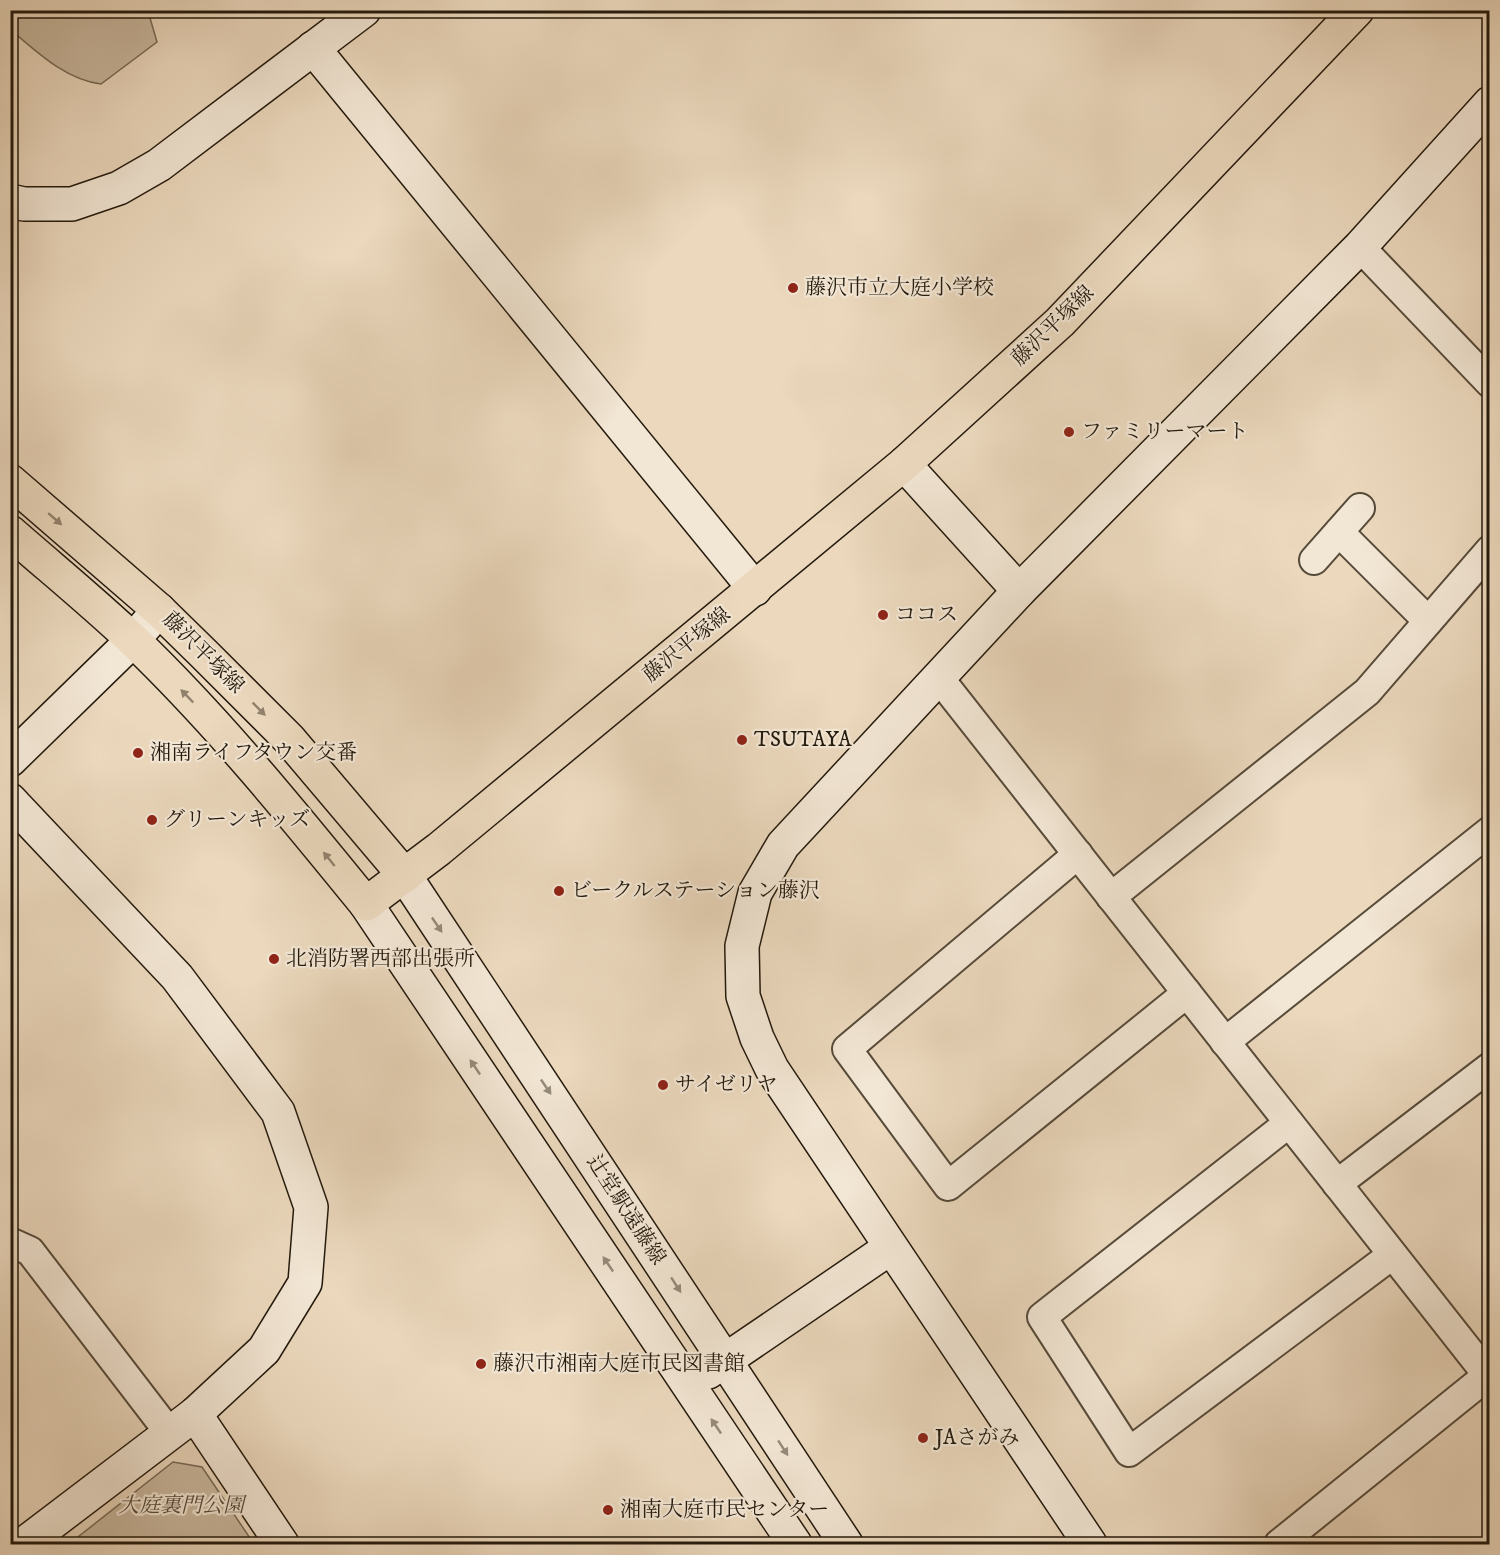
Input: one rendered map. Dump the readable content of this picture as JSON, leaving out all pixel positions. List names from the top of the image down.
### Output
{
  "streets": {
    "main road": ["藤沢平塚線"],
    "street": ["辻堂駅遠藤線"]
  },
  "crossings": [
    ["藤沢平塚線", "辻堂駅遠藤線"]
  ],
  "parks": ["大庭裏門公園"],
  "places": [
    "藤沢市立大庭小学校",
    "ファミリーマート",
    "ココス",
    "TSUTAYA",
    "湘南ライフタウン交番",
    "グリーンキッズ",
    "ビークルステーション藤沢",
    "北消防署西部出張所",
    "サイゼリヤ",
    "藤沢市湘南大庭市民図書館",
    "JAさがみ",
    "湘南大庭市民センター"
  ]
}
